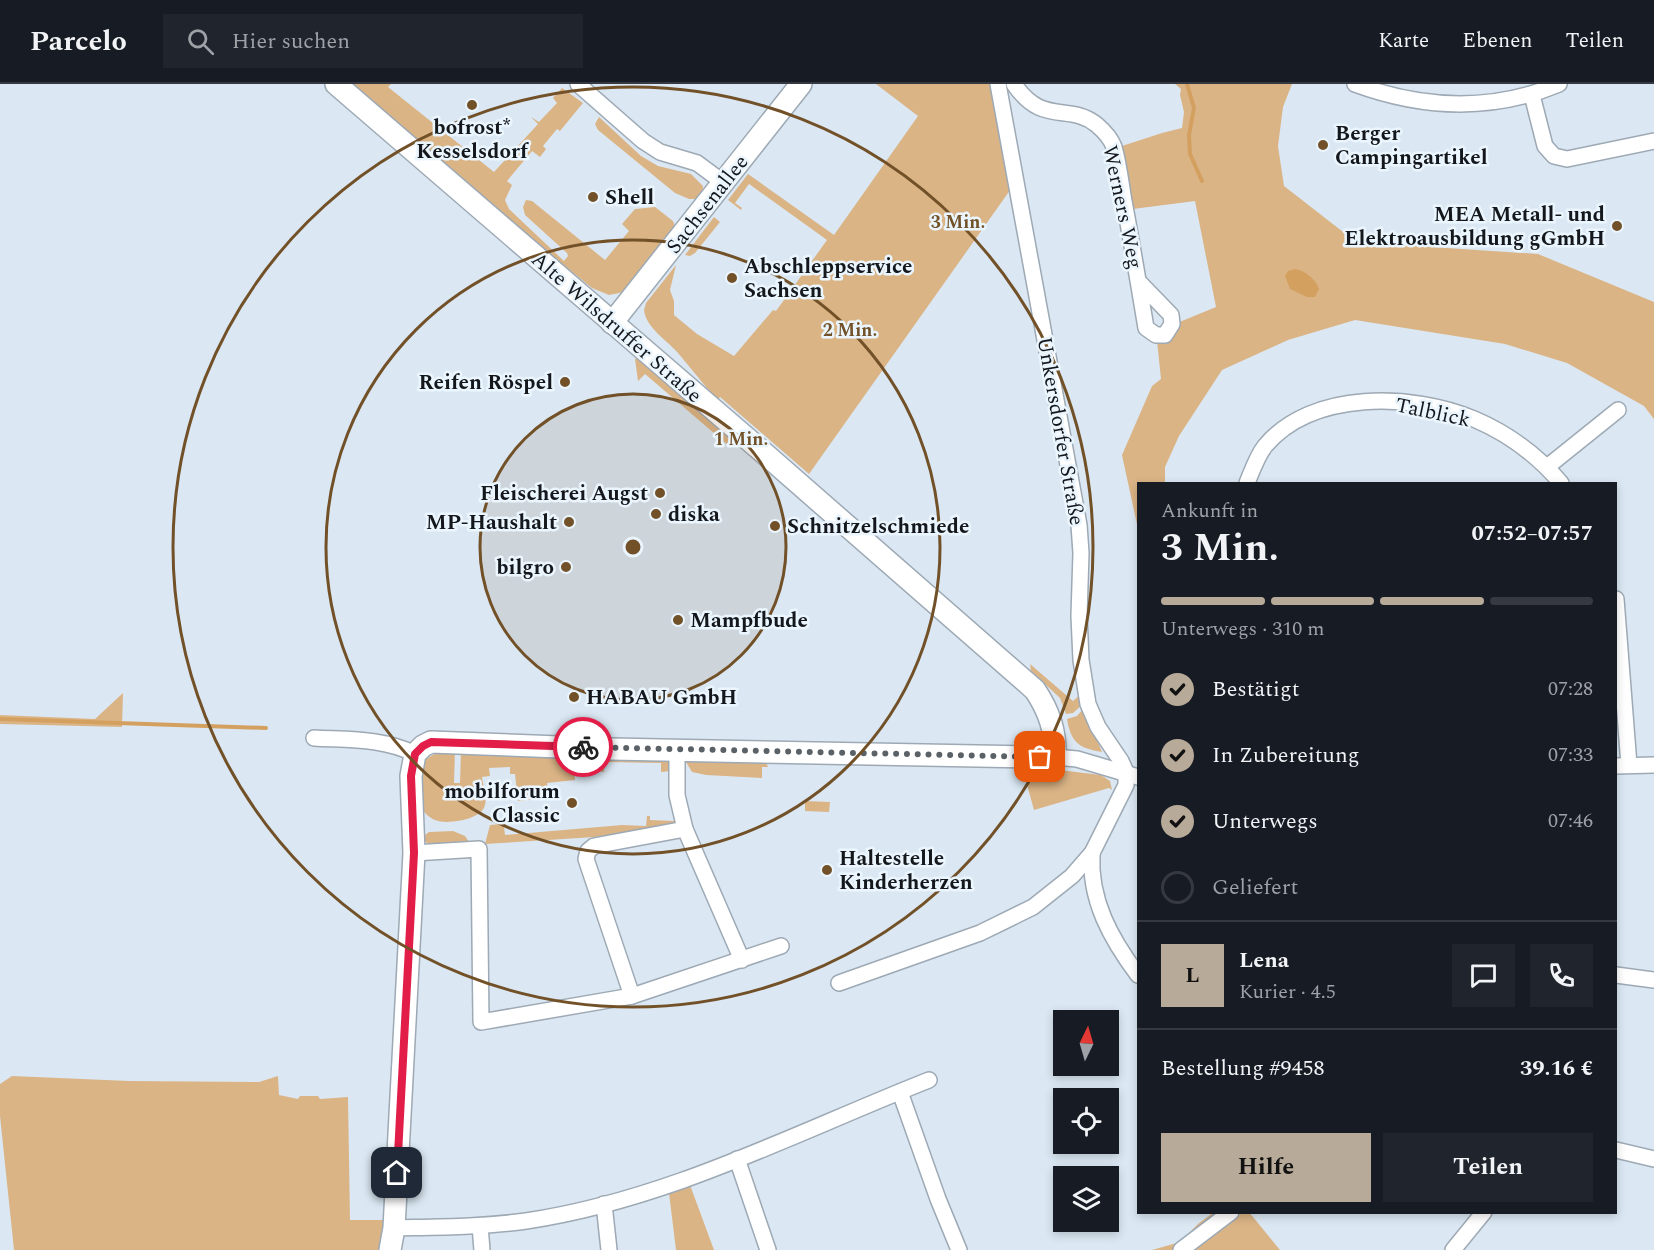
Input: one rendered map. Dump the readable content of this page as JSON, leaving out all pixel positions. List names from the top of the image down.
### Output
{
  "streets": {
    "street": [
      "Sachsenallee",
      "Werners Weg",
      "Alte Wilsdruffer Straße",
      "Talblick",
      "Unkersdorfer Straße"
    ]
  },
  "crossings": [
    ["Sachsenallee", "Alte Wilsdruffer Straße"]
  ],
  "places": [
    "bofrost* Kesselsdorf",
    "Berger Campingartikel",
    "Shell",
    "MEA Metall- und Elektroausbildung gGmbH",
    "Abschleppservice Sachsen",
    "Reifen Röspel",
    "Fleischerei Augst",
    "diska",
    "MP-Haushalt",
    "Schnitzelschmiede",
    "bilgro",
    "Mampfbude",
    "HABAU GmbH",
    "mobilforum Classic",
    "Haltestelle Kinderherzen"
  ],
  "north": "top",
  "page": {
    "header": "Parcelo",
    "search": "Hier suchen",
    "nav": ["Karte", "Ebenen", "Teilen"],
    "heading": ["3 Min.", "Ankunft in", "07:52–07:57"],
    "panel": [
      "Lena",
      "Kurier · 4.5",
      "Bestellung #9458",
      "39.16 €"
    ],
    "bar": "Unterwegs · 310 m",
    "list": [
      ["Bestätigt", "07:28"],
      ["In Zubereitung", "07:33"],
      ["Unterwegs", "07:46"],
      "Geliefert"
    ],
    "round": "L",
    "buttons": ["Hilfe", "Teilen"]
  },
  "rings": ["3 Min.", "2 Min.", "1 Min."]
}
